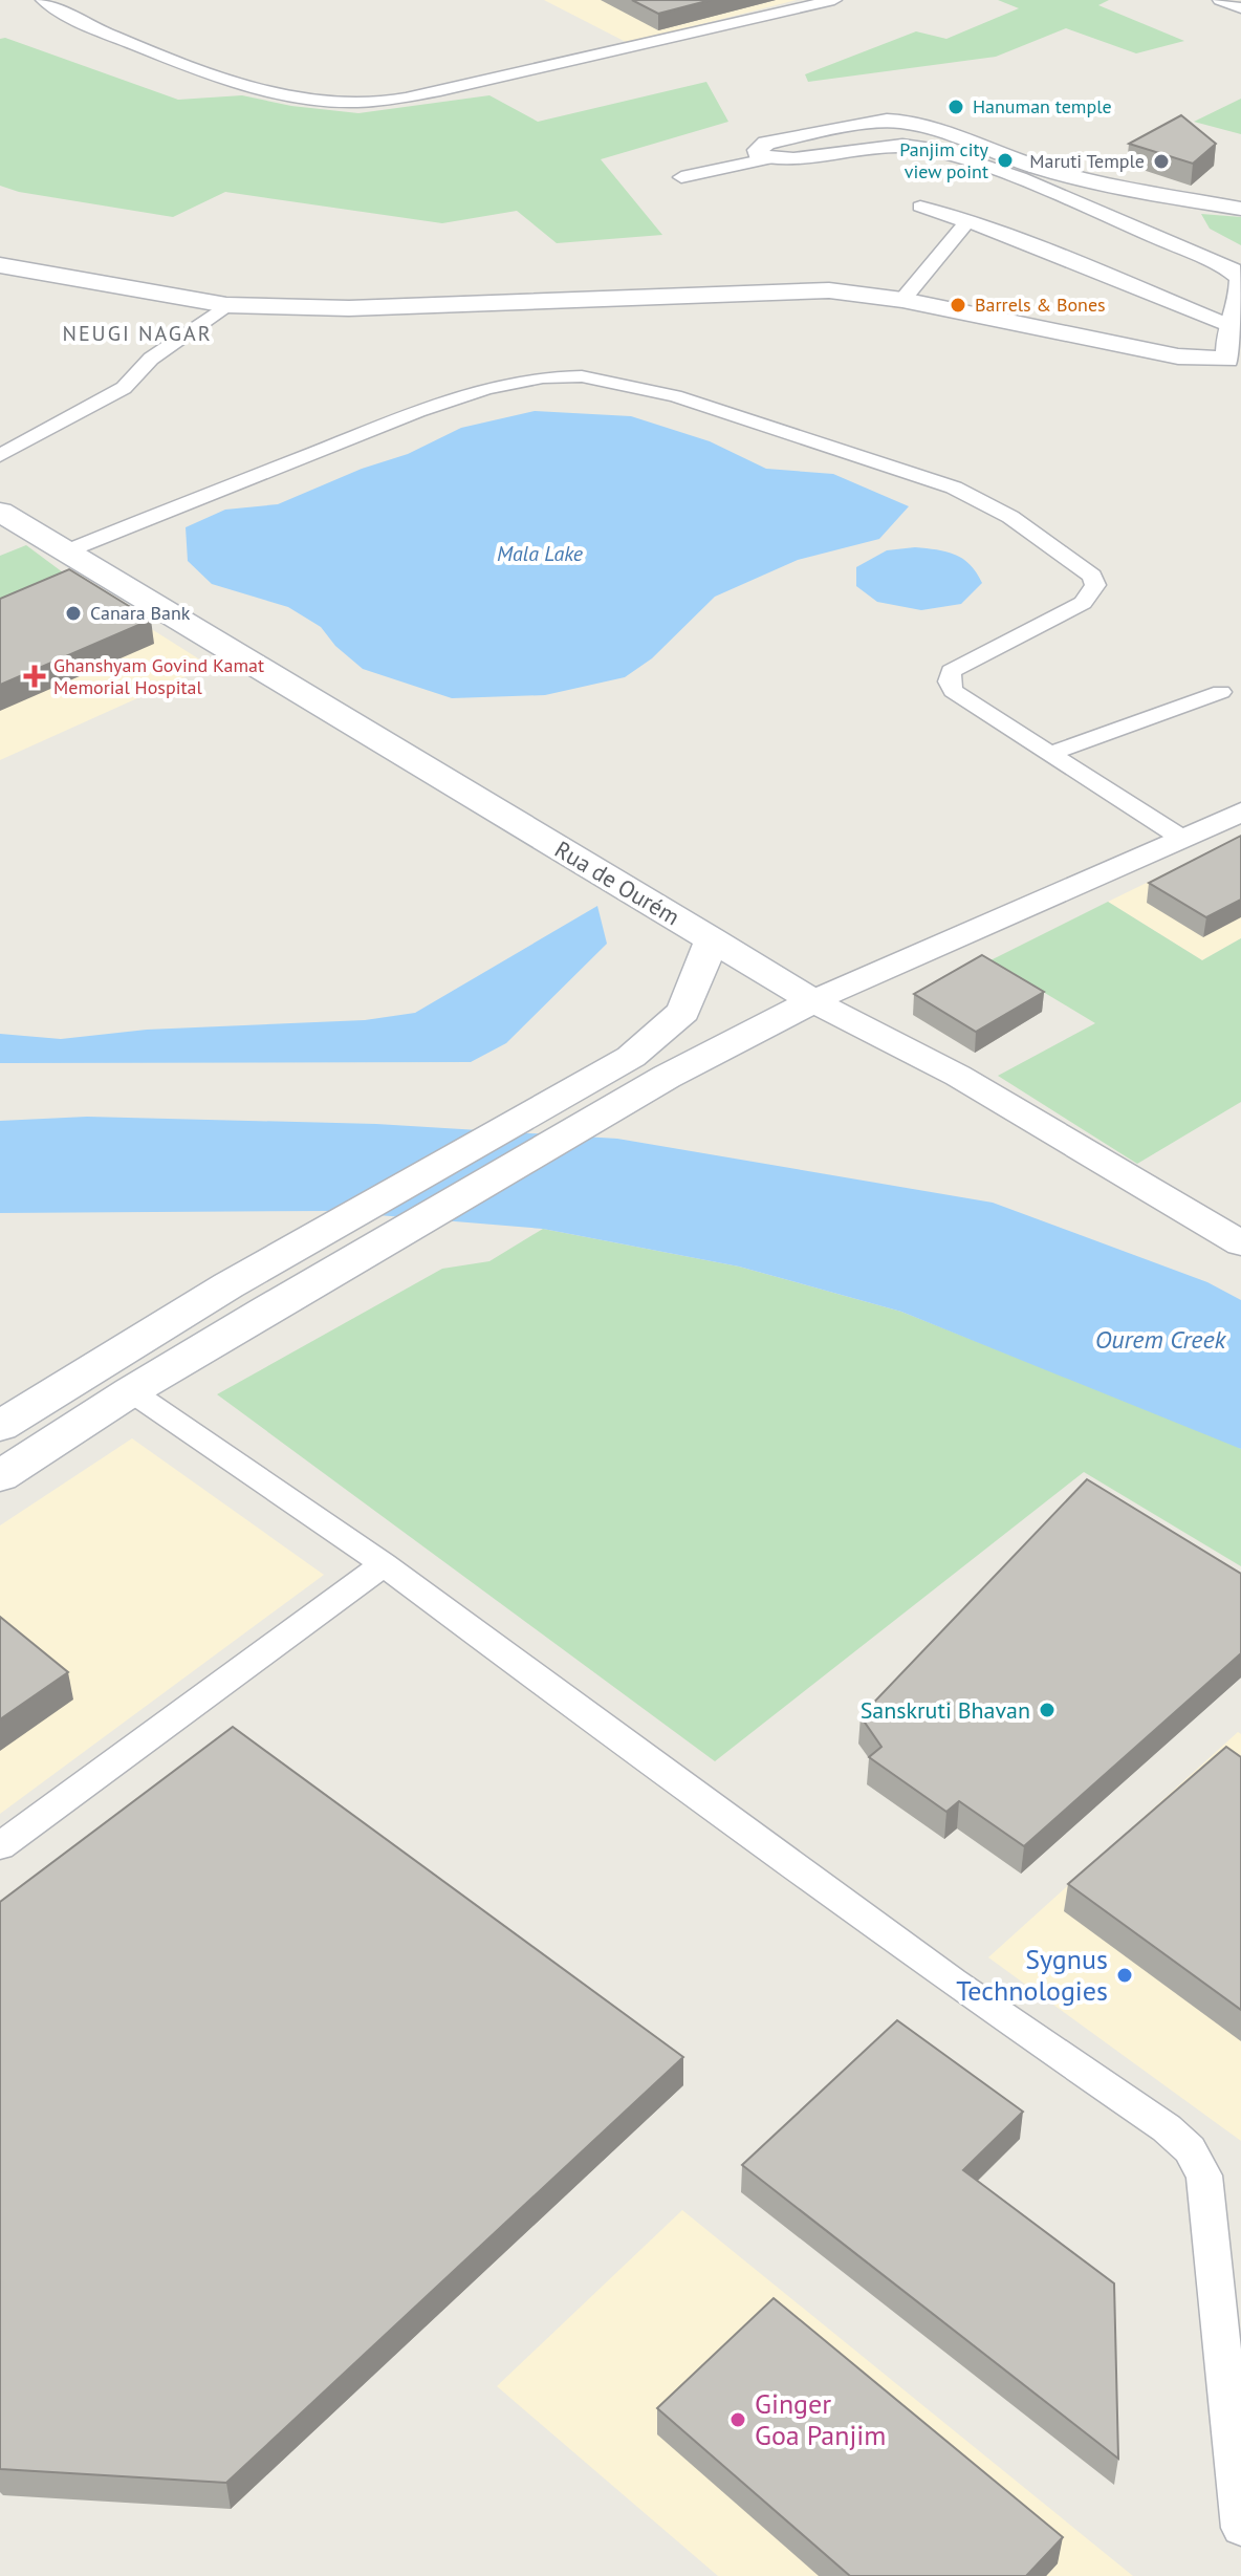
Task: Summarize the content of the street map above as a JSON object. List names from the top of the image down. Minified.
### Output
{"streets":{"main road":["Rua de Ourém"]},"districts":["NEUGI NAGAR"],"water":["Mala Lake","Ourem Creek"],"places":{"other":["Hanuman temple","Panjim city view point","Maruti Temple","Barrels & Bones","Canara Bank","Sanskruti Bhavan","Sygnus Technologies","Ginger Goa Panjim"],"health":["Ghanshyam Govind Kamat Memorial Hospital"]}}
